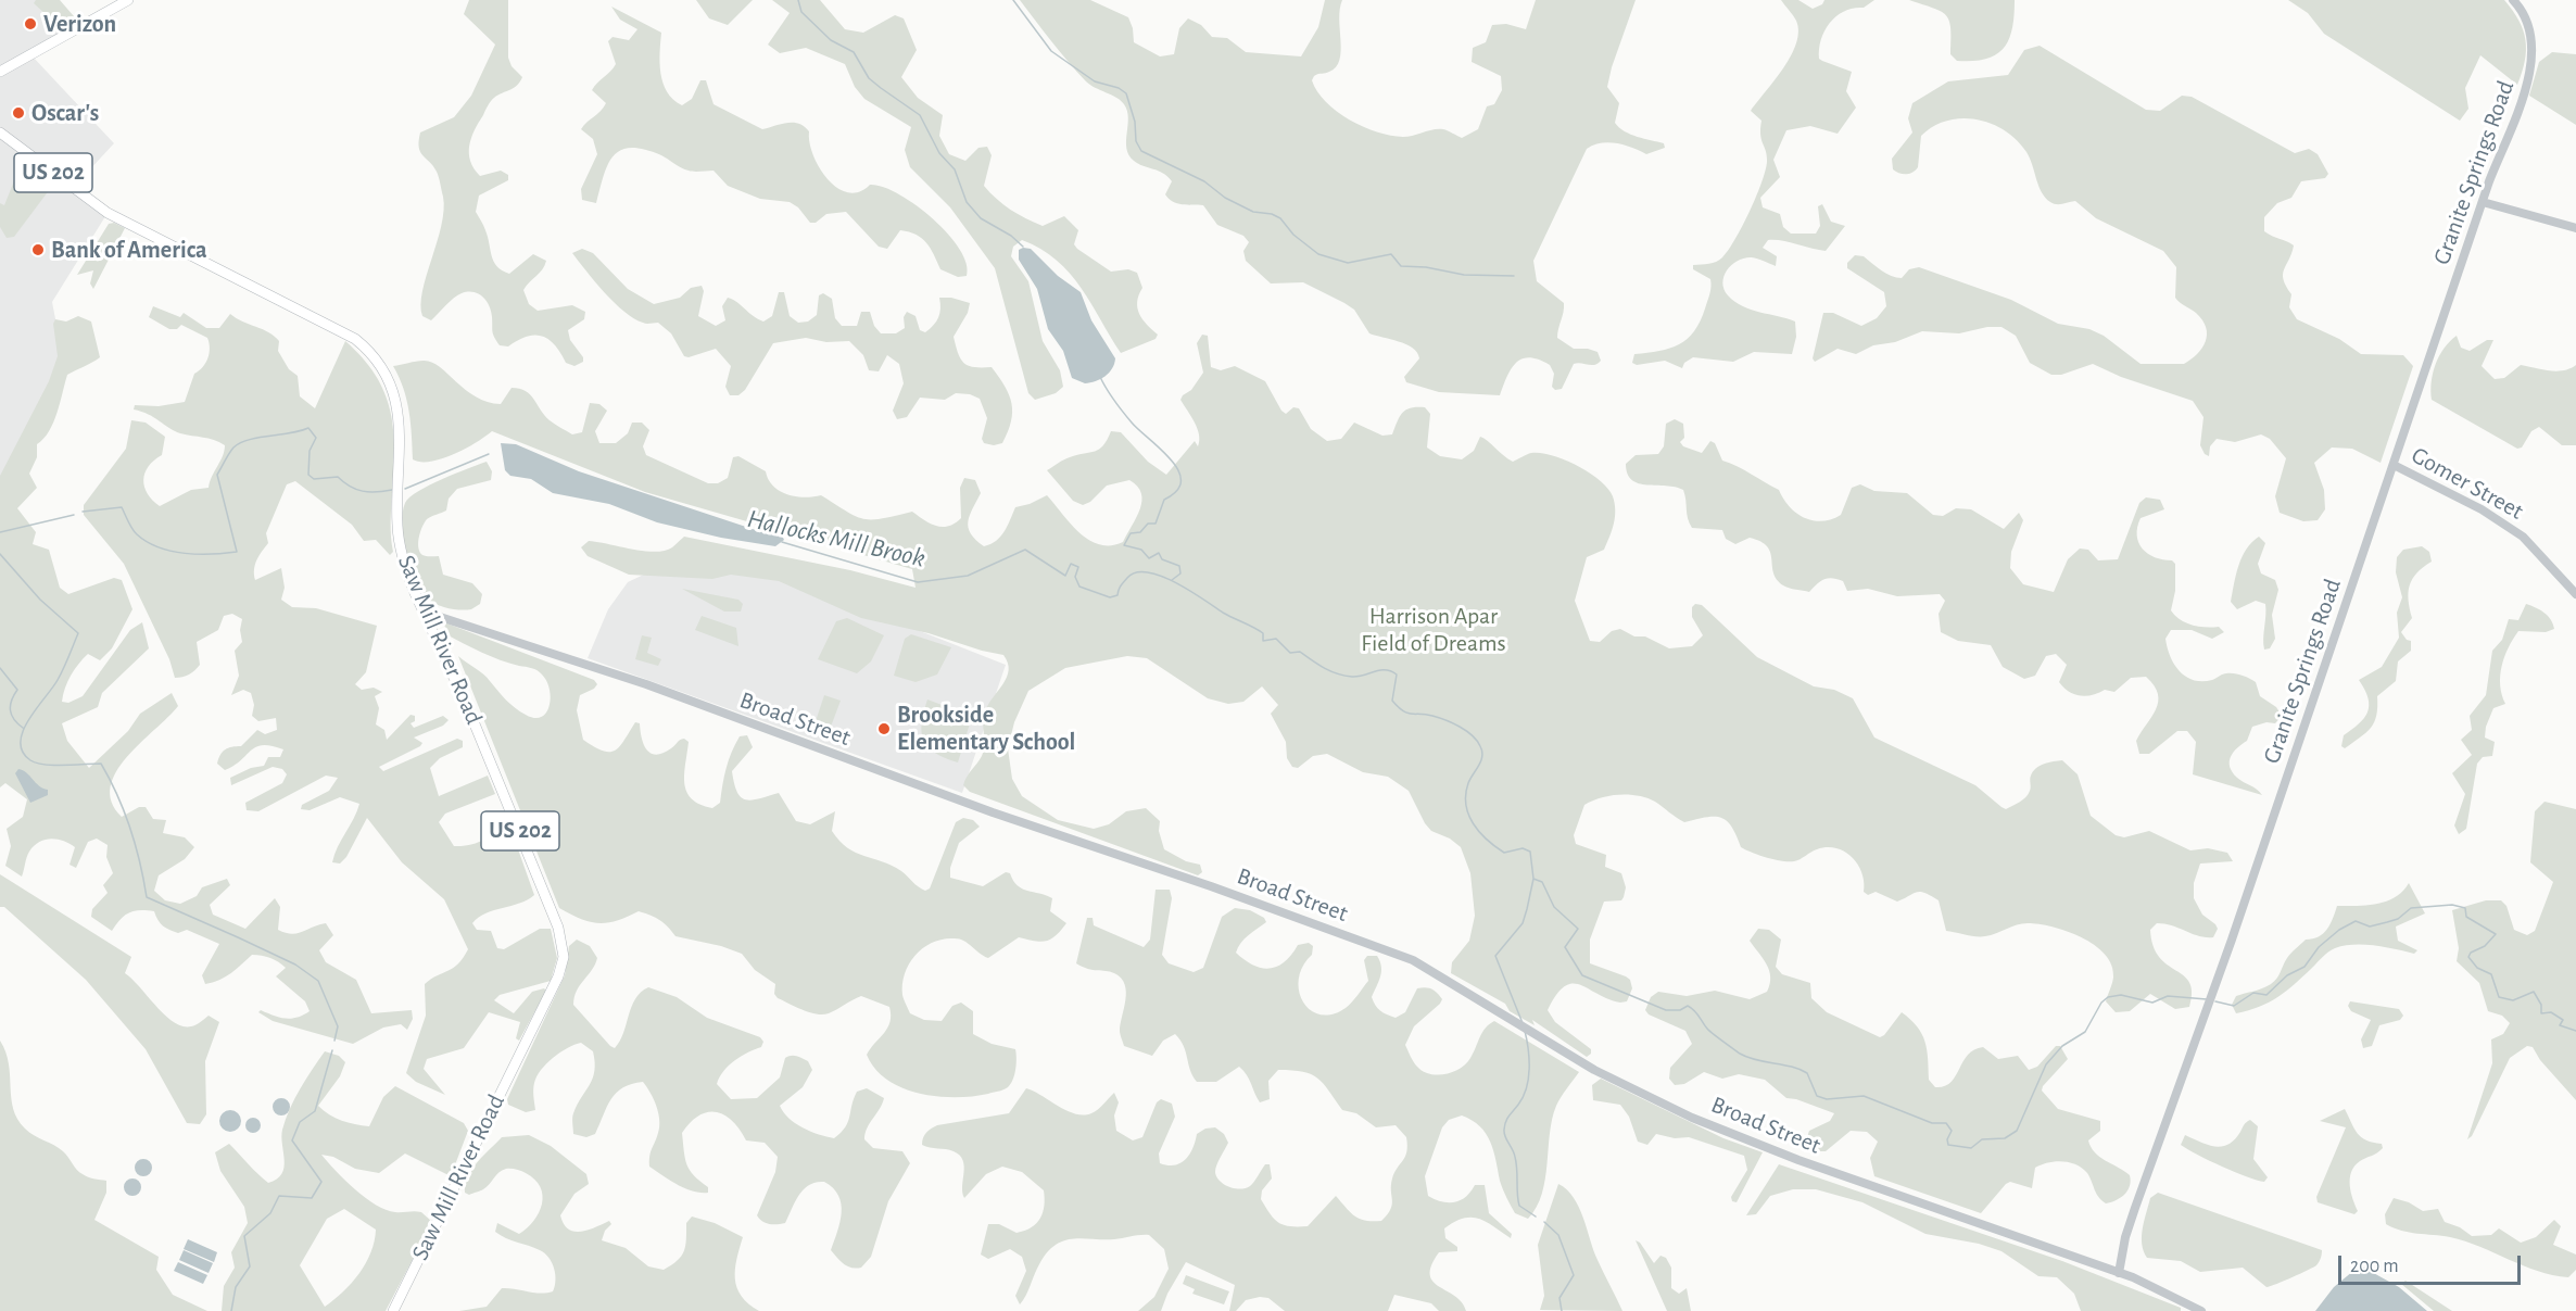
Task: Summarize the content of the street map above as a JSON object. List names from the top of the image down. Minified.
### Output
{"streets":{"highway":["US 202","Saw Mill River Road"],"street":["Granite Springs Road","Gomer Street","Broad Street"]},"crossings":[["Granite Springs Road","Gomer Street"],["Granite Springs Road","Broad Street"],["Saw Mill River Road","Broad Street"]],"water":["Hallocks Mill Brook"],"parks":["Harrison Apar Field of Dreams"],"places":["Verizon","Oscar's","Bank of America","Brookside Elementary School"],"scale_bar":"200 m"}
